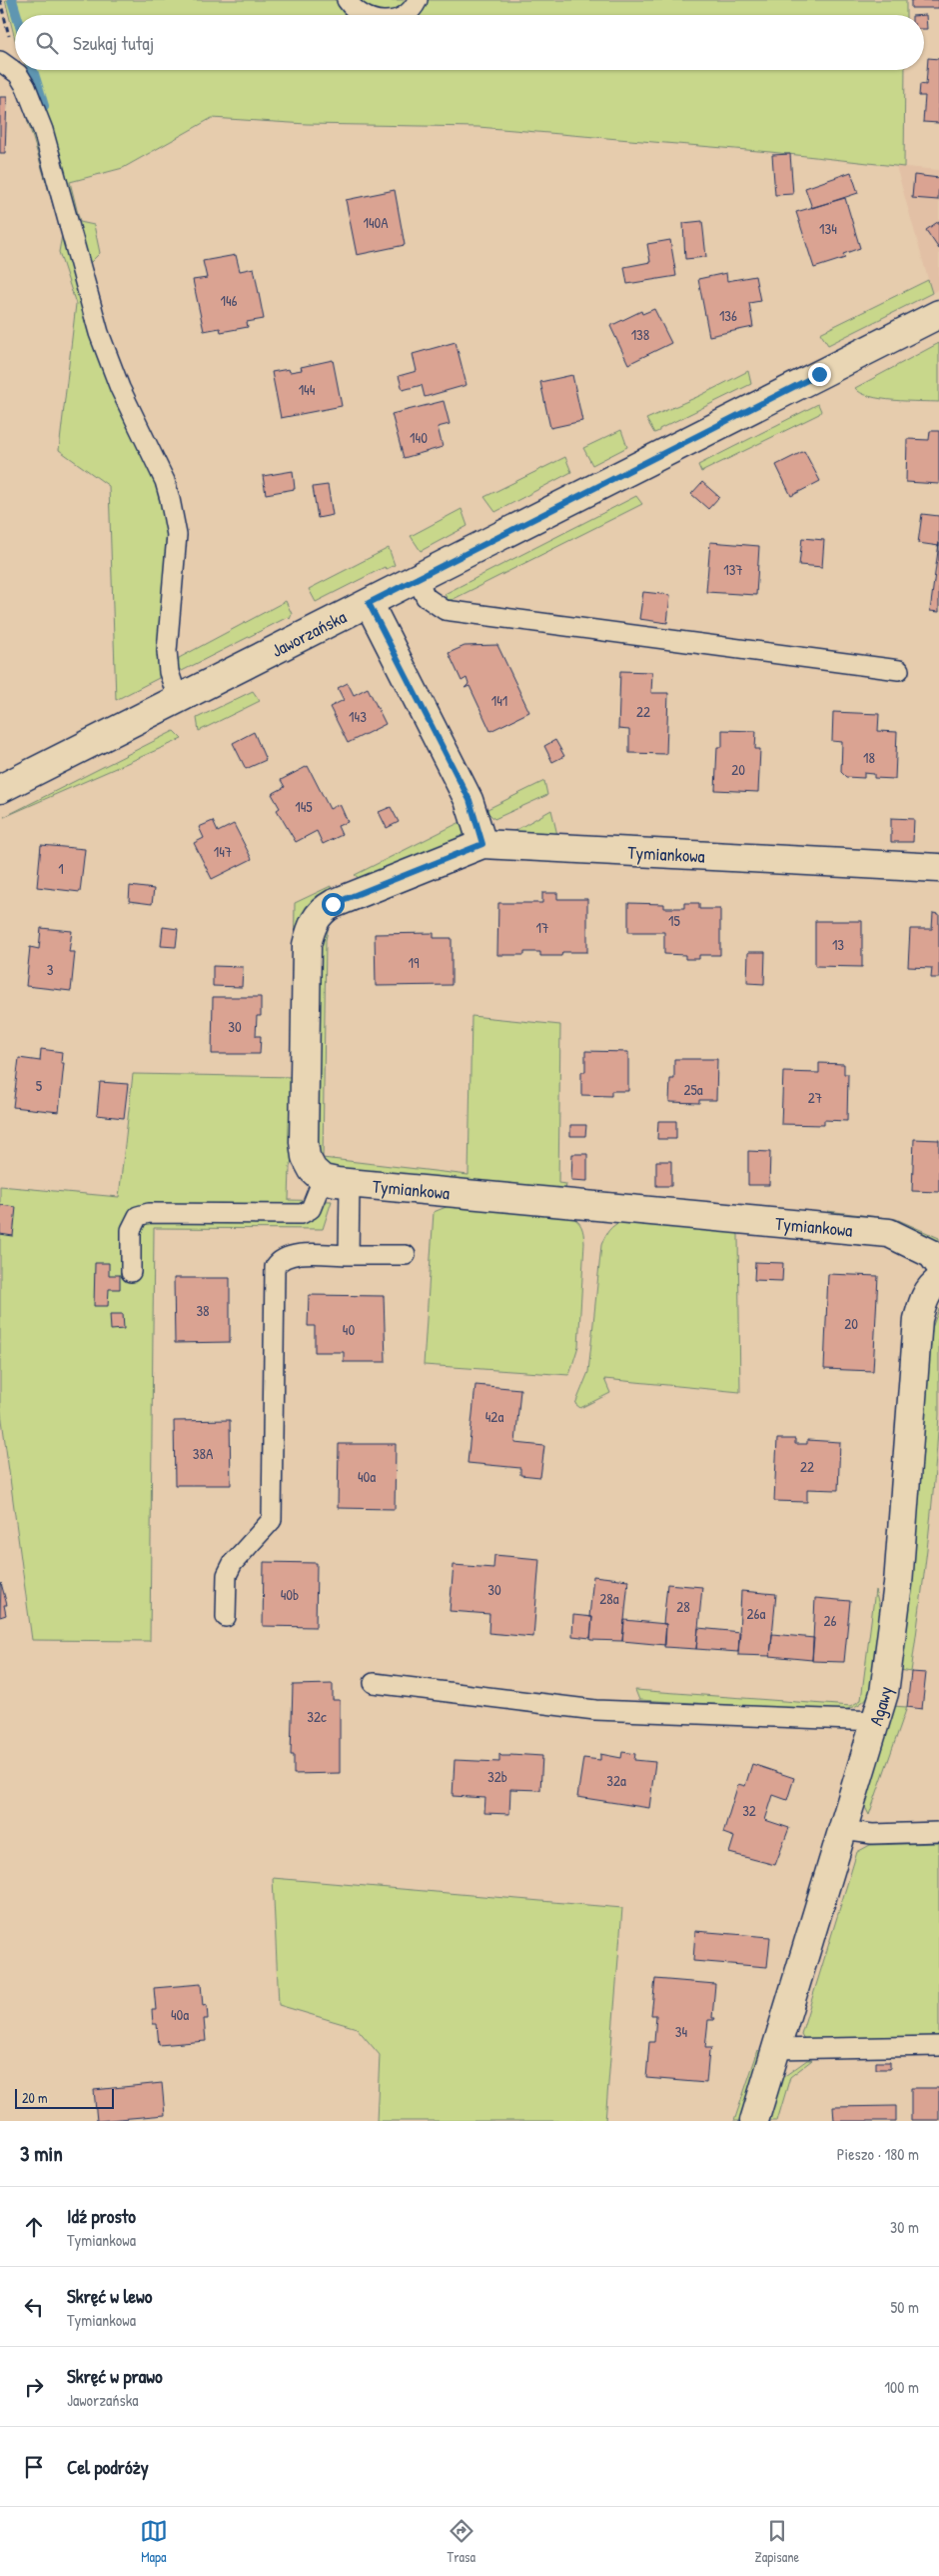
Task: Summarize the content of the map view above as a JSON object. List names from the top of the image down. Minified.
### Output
{"streets":{"street":["Jaworzańska","Tymiankowa","Agawy"]},"house_numbers":["140A","134","146","136","138","144","140","137","141","22","143","18","20","145","147","1","15","17","13","19","3","30","5","25a","27","38","20","40","42a","38A","22","40a","30","40b","28a","28","26a","26","32c","32b","32a","32","40a","34"],"scale_bar":"20 m","page":{"search":"Szukaj tutaj","scale":"20 m","heading":["3 min","Pieszo · 180 m"],"list":[["Idź prosto","Tymiankowa","30 m"],["Skręć w lewo","Tymiankowa","50 m"],["Skręć w prawo","Jaworzańska","100 m"],"Cel podróży"],"nav":["Mapa","Trasa","Zapisane"]}}
